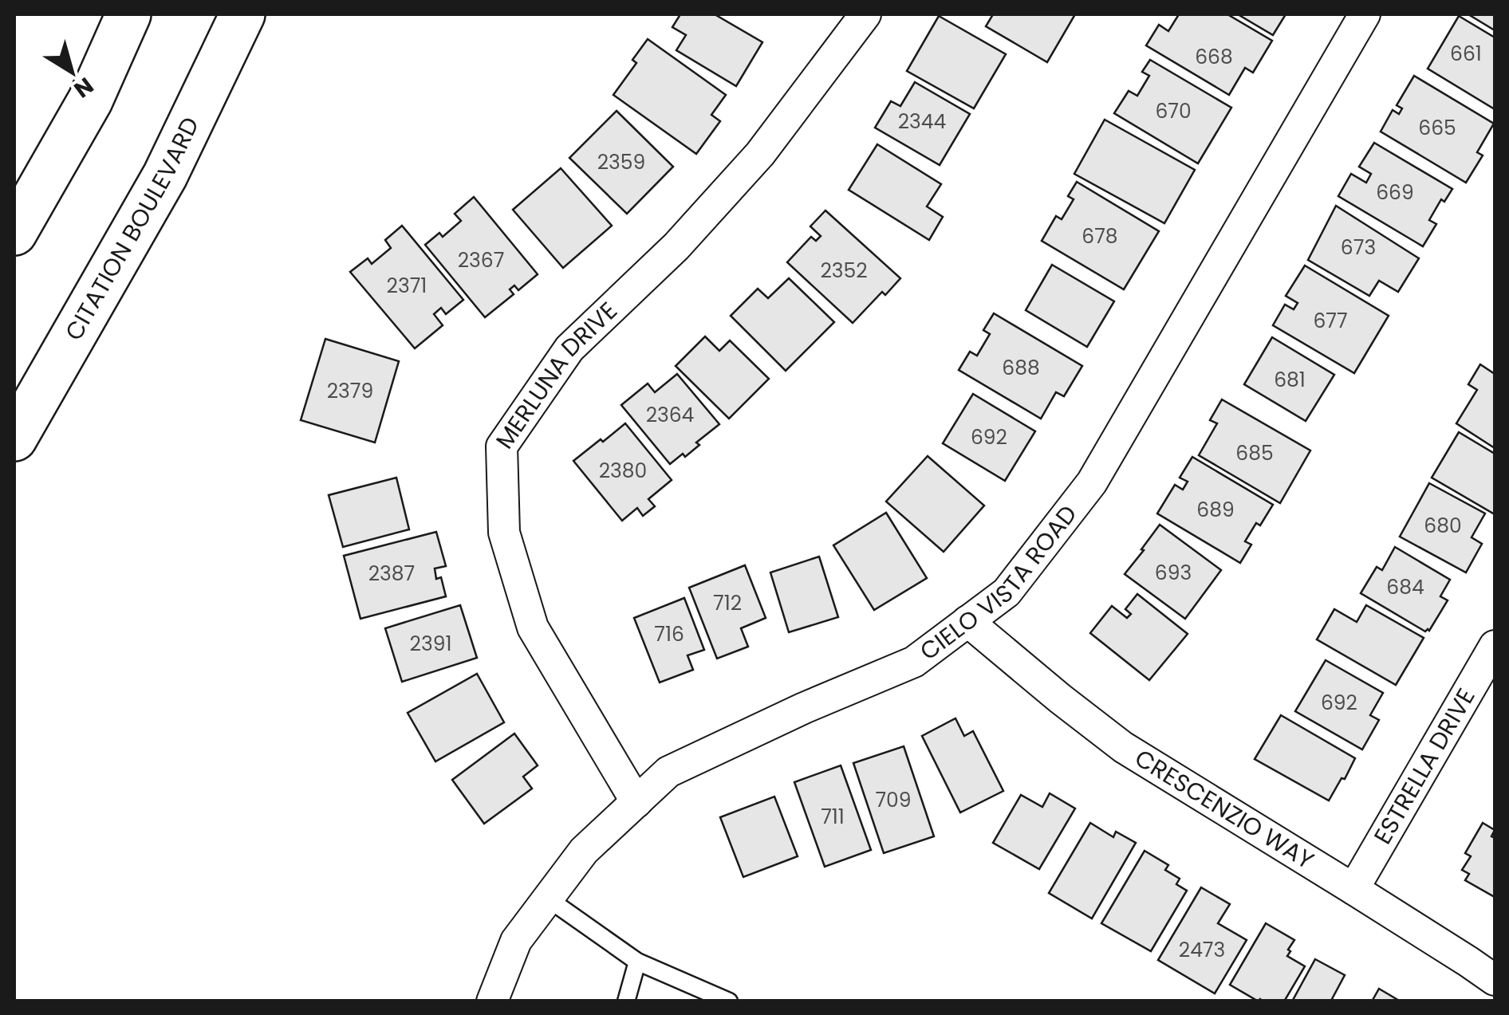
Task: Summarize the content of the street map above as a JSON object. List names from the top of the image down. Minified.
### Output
{"streets":{"main road":["CITATION BOULEVARD"],"street":["MERLUNA DRIVE","CIELO VISTA ROAD","ESTRELLA DRIVE","CRESCENZIO WAY"]},"crossings":[["MERLUNA DRIVE","CIELO VISTA ROAD"],["CIELO VISTA ROAD","CRESCENZIO WAY"],["ESTRELLA DRIVE","CRESCENZIO WAY"]],"house_numbers":["661","668","670","2344","665","2359","669","678","673","2367","2352","2371","677","688","681","2379","2364","692","685","2380","689","680","693","2387","684","712","716","2391","692","709","711","2473"],"north":"bottom right"}
